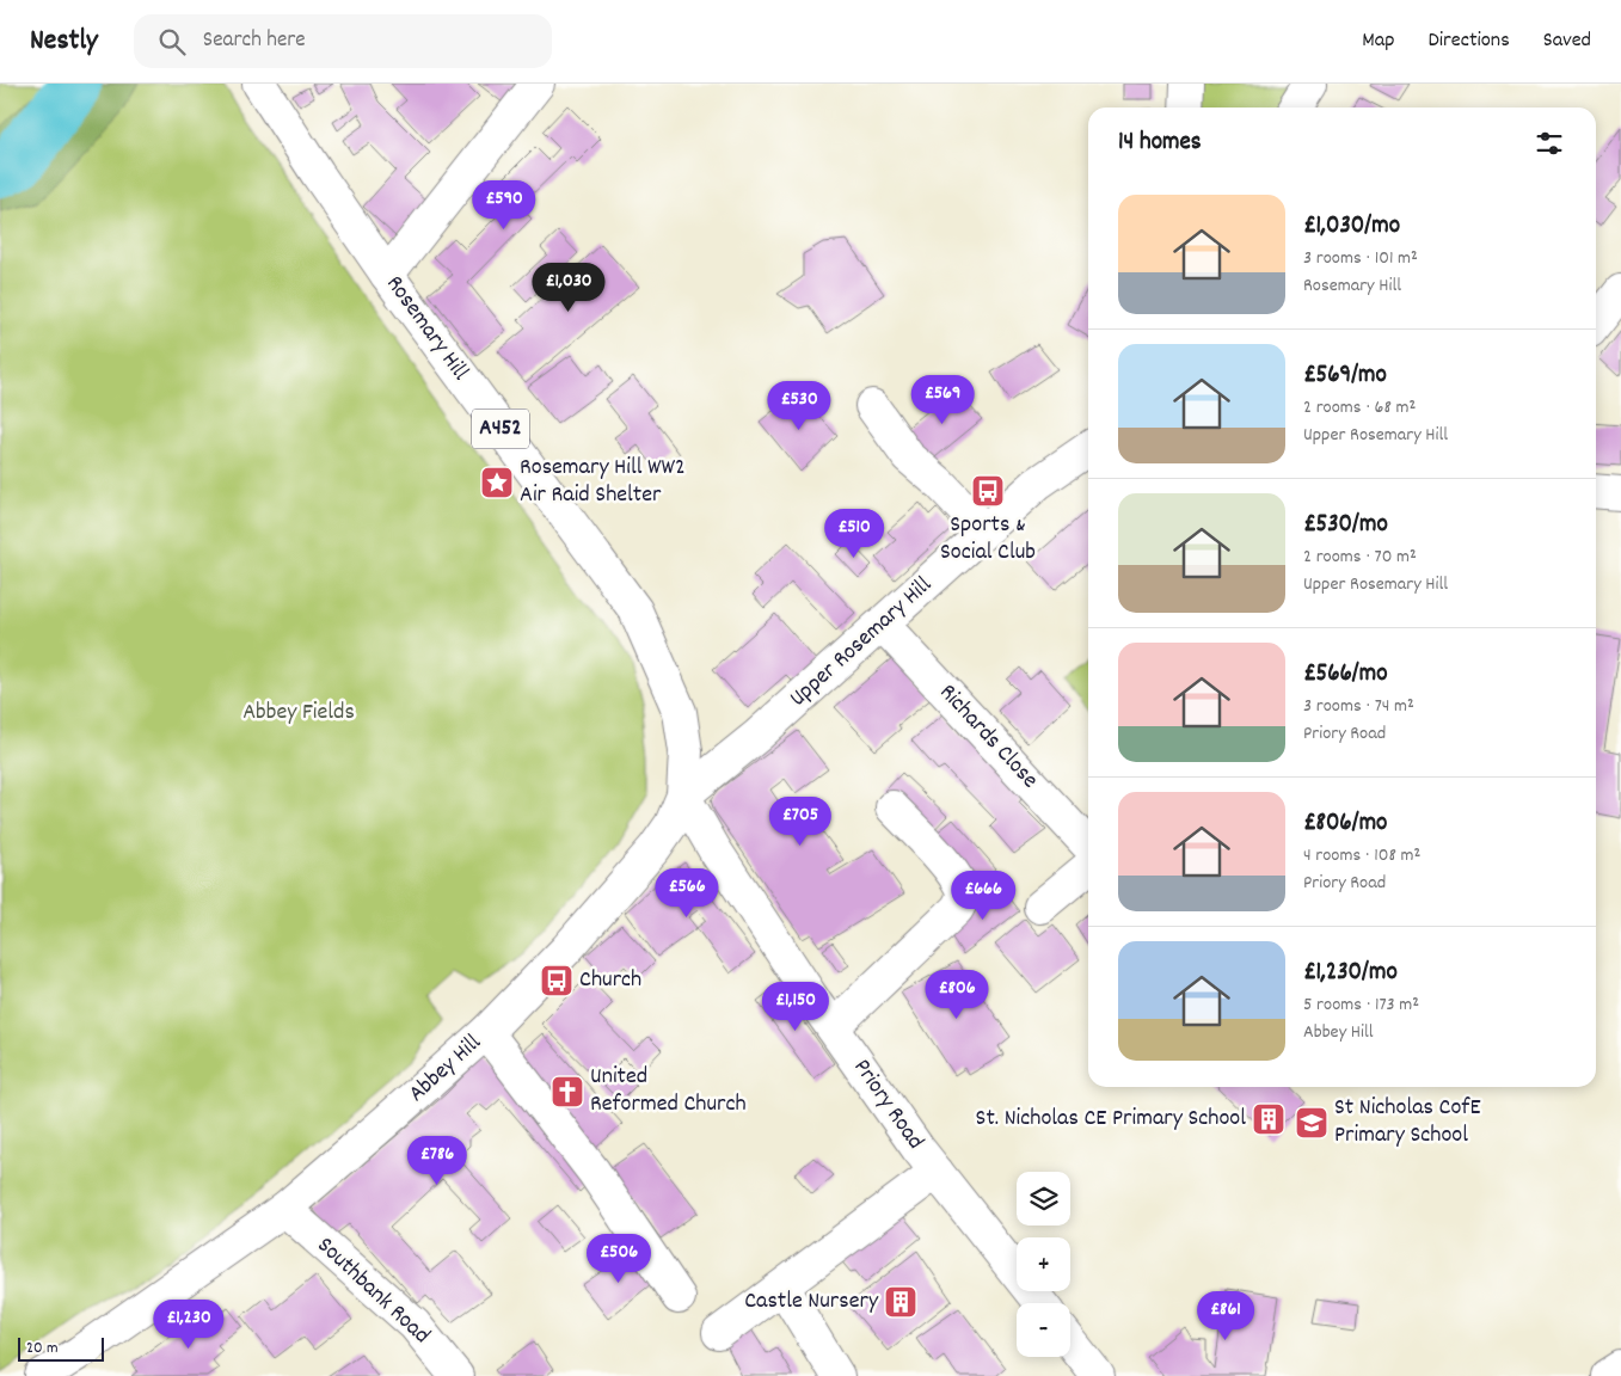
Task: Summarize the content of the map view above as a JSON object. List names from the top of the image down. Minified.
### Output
{"streets":{"main road":["Rosemary Hill","A452","Upper Rosemary Hill","Richards Close","Abbey Hill","Priory Road","Southbank Road"]},"crossings":[["Rosemary Hill","Upper Rosemary Hill"],["Rosemary Hill","Abbey Hill"],["Rosemary Hill","Priory Road"],["Upper Rosemary Hill","Richards Close"],["Upper Rosemary Hill","Abbey Hill"],["Upper Rosemary Hill","Priory Road"],["Abbey Hill","Priory Road"],["Abbey Hill","Southbank Road"]],"parks":["Abbey Fields"],"places":{"place":["Rosemary Hill WW2 Air Raid Shelter"],"bus stop":["Sports & Social Club","Church"],"church":["United Reformed Church"],"building":["St. Nicholas CE Primary School","Castle Nursery"],"school or university":["St Nicholas CofE Primary School"]},"scale_bar":"20 m","page":{"header":"Nestly","search":"Search here","nav":["Map","Directions","Saved"],"heading":"14 homes","list":[{"name":"£1,030/mo","note":"3 rooms · 101 m² · Rosemary Hill"},{"name":"£569/mo","note":"2 rooms · 68 m² · Upper Rosemary Hill"},{"name":"£530/mo","note":"2 rooms · 70 m² · Upper Rosemary Hill"},{"name":"£566/mo","note":"3 rooms · 74 m² · Priory Road"},{"name":"£806/mo","note":"4 rooms · 108 m² · Priory Road"},{"name":"£1,230/mo","note":"5 rooms · 173 m² · Abbey Hill"}],"price":["£590","£1,030","£569","£530","£510","£705","£566","£666","£806","£1,150","£786","£506","£861","£1,230"],"map_buttons":["+","−"],"scale":"20 m"}}
